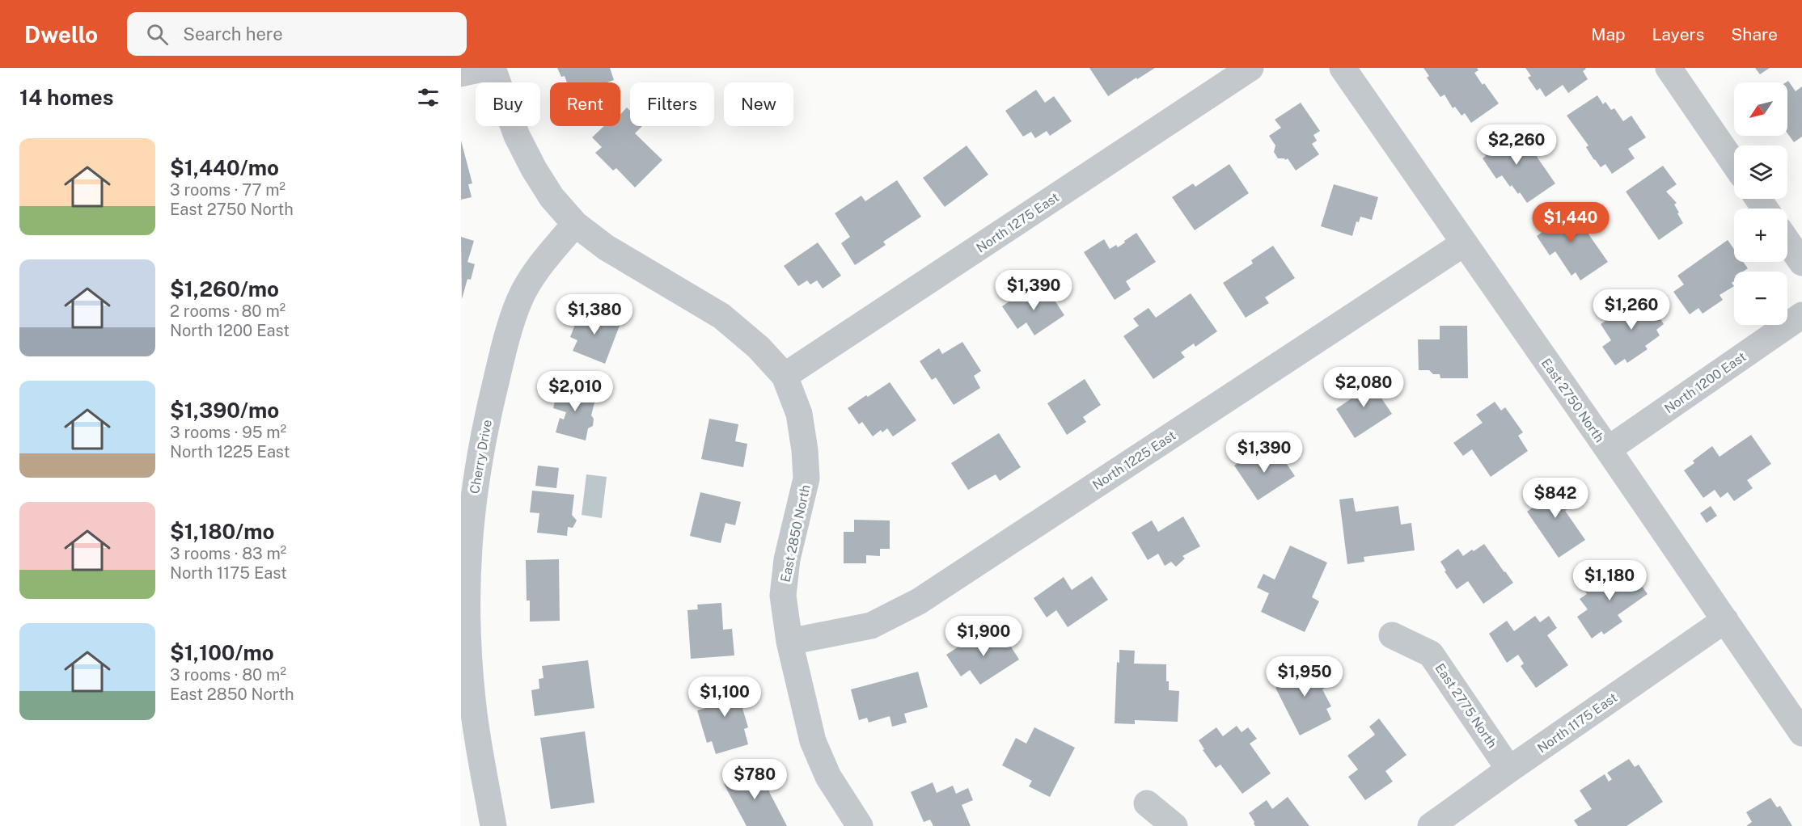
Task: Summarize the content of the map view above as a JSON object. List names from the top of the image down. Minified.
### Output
{"streets":{"street":["North 1275 East","North 1200 East","East 2750 North","Cherry Drive","North 1225 East","East 2850 North","East 2775 North","North 1175 East"]},"crossings":[["North 1275 East","East 2850 North"],["North 1200 East","East 2750 North"],["East 2750 North","North 1225 East"],["East 2750 North","North 1175 East"],["Cherry Drive","East 2850 North"],["North 1225 East","East 2850 North"],["East 2775 North","North 1175 East"]],"north":"bottom left","page":{"header":"Dwello","search":"Search here","nav":["Map","Layers","Share"],"heading":"14 homes","map_buttons":["+","−"],"chip":["Buy","Rent","Filters","New"],"price":["$2,260","$1,440","$1,390","$1,260","$1,380","$2,080","$2,010","$1,390","$842","$1,180","$1,900","$1,950","$1,100","$780"],"list":[{"name":"$1,440/mo","note":"3 rooms · 77 m² · East 2750 North"},{"name":"$1,260/mo","note":"2 rooms · 80 m² · North 1200 East"},{"name":"$1,390/mo","note":"3 rooms · 95 m² · North 1225 East"},{"name":"$1,180/mo","note":"3 rooms · 83 m² · North 1175 East"},{"name":"$1,100/mo","note":"3 rooms · 80 m² · East 2850 North"}]}}
